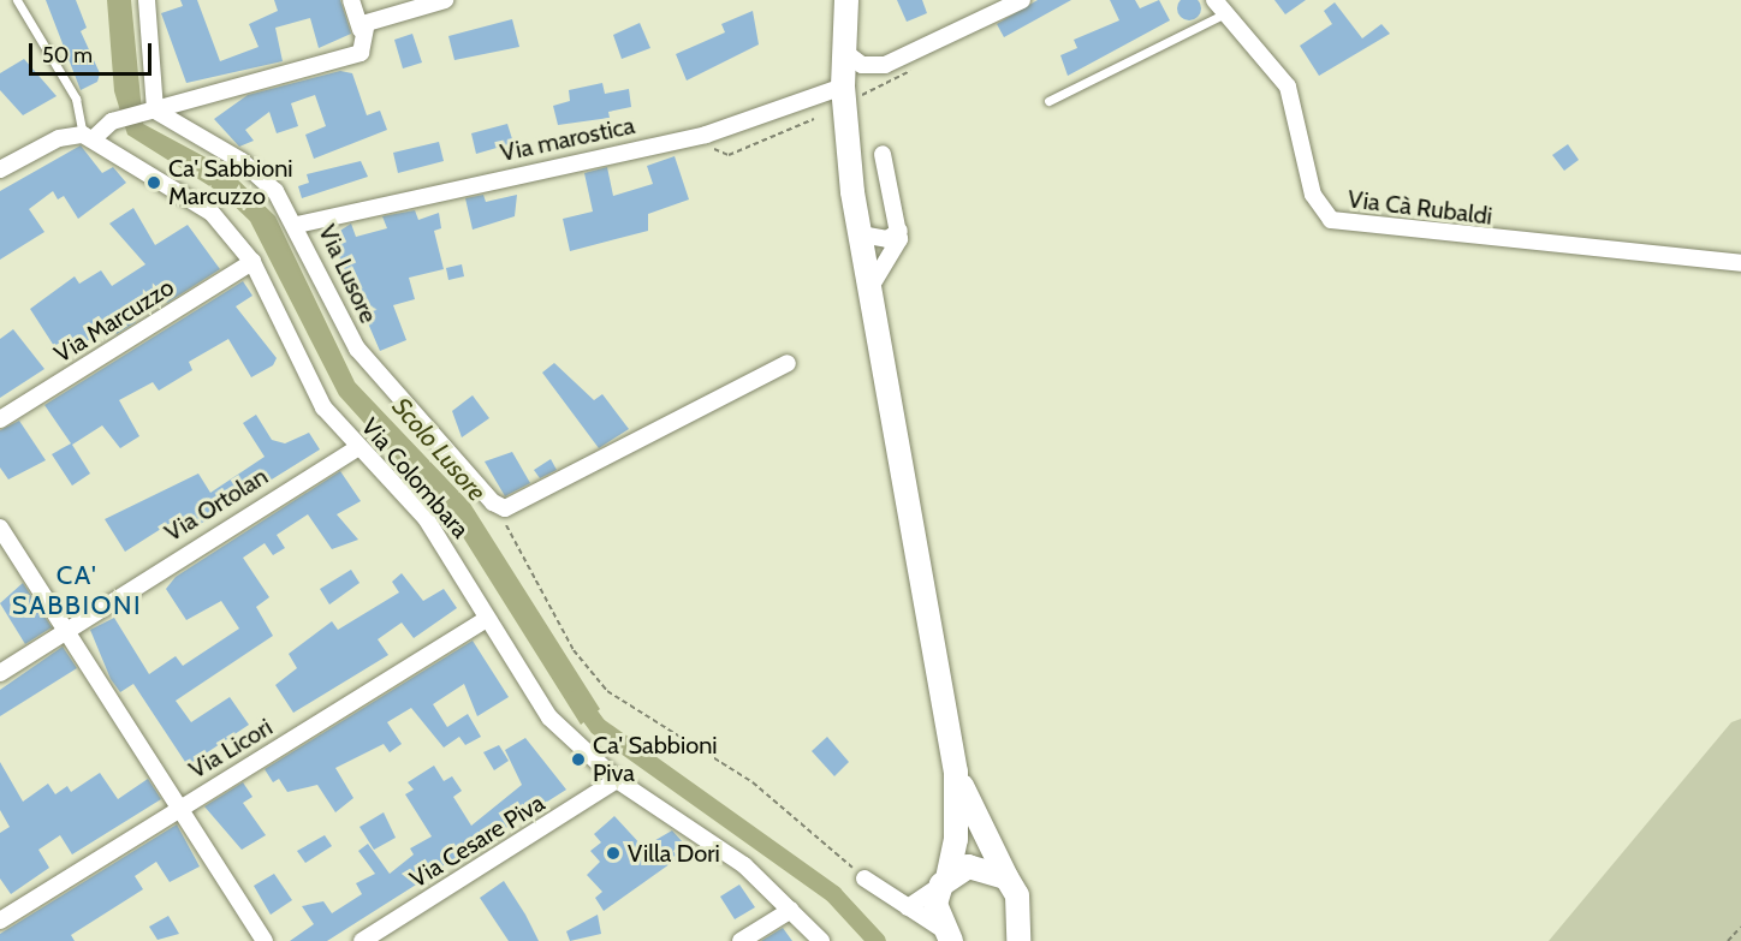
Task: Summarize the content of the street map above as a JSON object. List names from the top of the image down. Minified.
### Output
{"streets":{"street":["Via marostica","Via Cà Rubaldi","Via Lusore","Via Marcuzzo","Via Colombara","Via Ortolan","Via Licori","Via Cesare Piva"]},"crossings":[["Via marostica","Via Lusore"],["Via Marcuzzo","Via Colombara"],["Via Colombara","Via Ortolan"],["Via Colombara","Via Licori"],["Via Colombara","Via Cesare Piva"]],"districts":["CA' SABBIONI"],"water":["Scolo Lusore"],"places":["Ca' Sabbioni Marcuzzo","Ca' Sabbioni Piva","Villa Dori"],"scale_bar":"50 m"}
